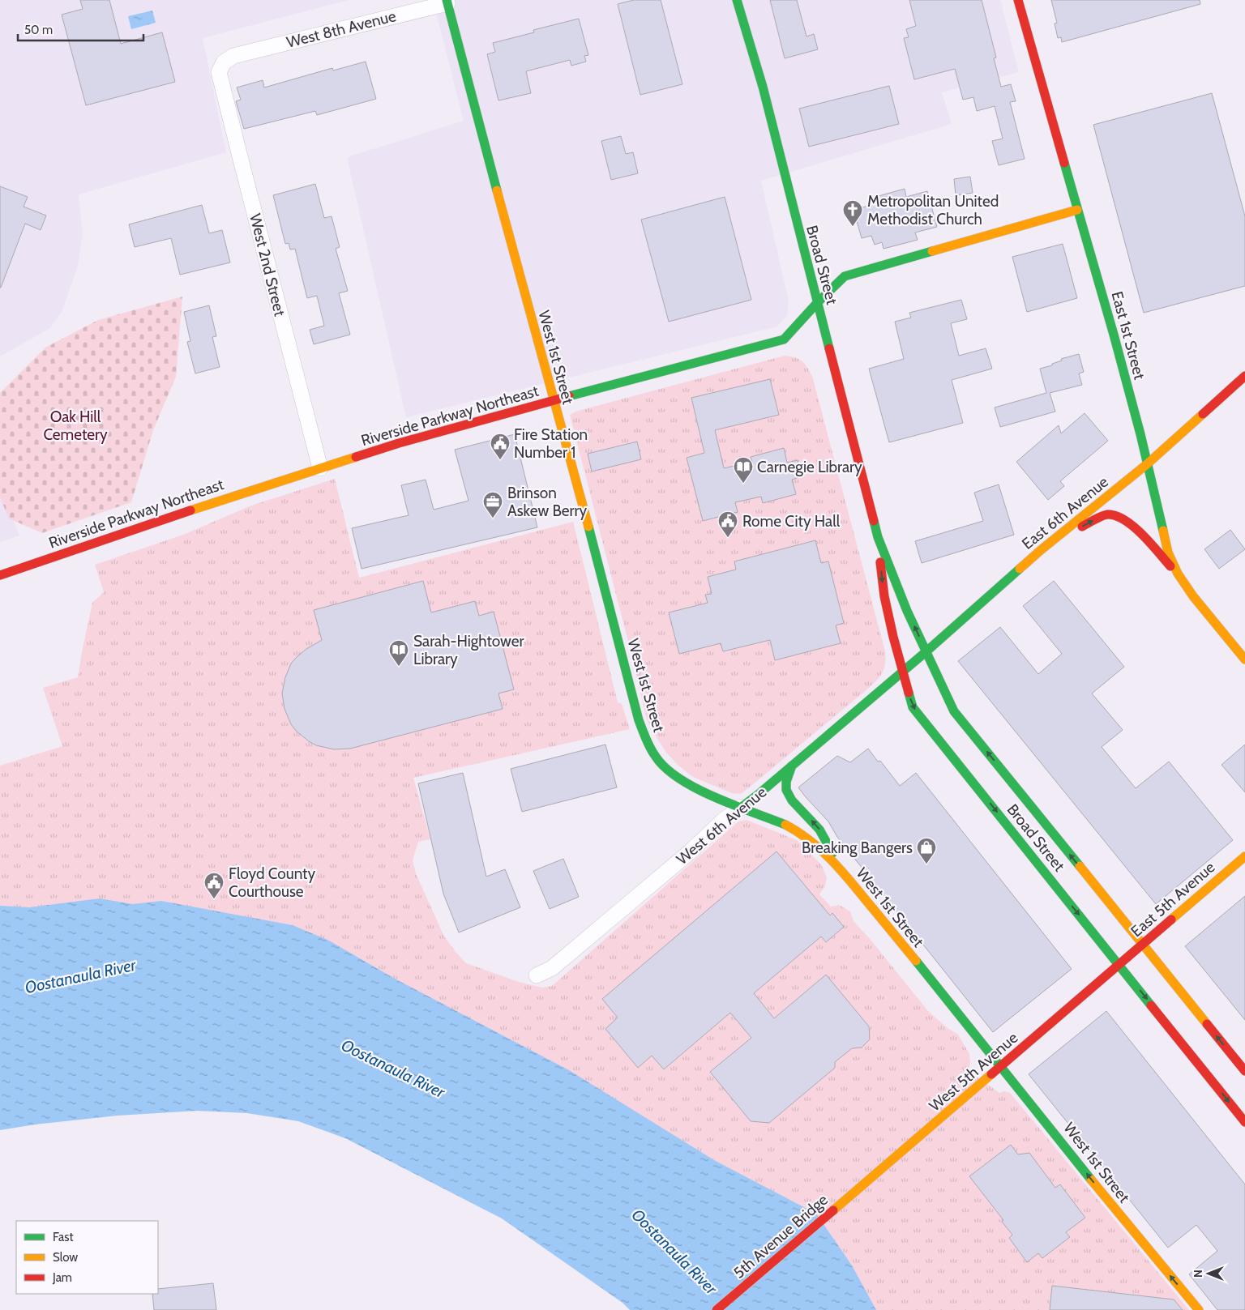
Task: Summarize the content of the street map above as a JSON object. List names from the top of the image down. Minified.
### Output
{"streets":{"street":["West 8th Avenue","West 2nd Street","Broad Street","East 1st Street","West 1st Street","Riverside Parkway Northeast","East 6th Avenue","West 6th Avenue","East 5th Avenue","West 5th Avenue","5th Avenue Bridge"]},"crossings":[["West 8th Avenue","West 2nd Street"],["West 8th Avenue","West 1st Street"],["West 2nd Street","Riverside Parkway Northeast"],["Broad Street","Riverside Parkway Northeast"],["Broad Street","East 6th Avenue"],["Broad Street","West 6th Avenue"],["Broad Street","East 5th Avenue"],["Broad Street","West 5th Avenue"],["East 1st Street","Riverside Parkway Northeast"],["East 1st Street","East 6th Avenue"],["West 1st Street","Riverside Parkway Northeast"],["West 1st Street","West 6th Avenue"],["West 1st Street","West 5th Avenue"],["East 6th Avenue","West 6th Avenue"],["East 5th Avenue","West 5th Avenue"],["West 5th Avenue","5th Avenue Bridge"]],"water":["Oostanaula River"],"parks":["Oak Hill Cemetery"],"places":{"church":["Metropolitan United Methodist Church"],"public building":["Fire Station Number 1","Rome City Hall","Floyd County Courthouse"],"library":["Carnegie Library","Sarah-Hightower Library"],"office":["Brinson Askew Berry"],"shop":["Breaking Bangers"]},"legend":["Fast","Slow","Jam"],"scale_bar":"50 m","north":"left"}
